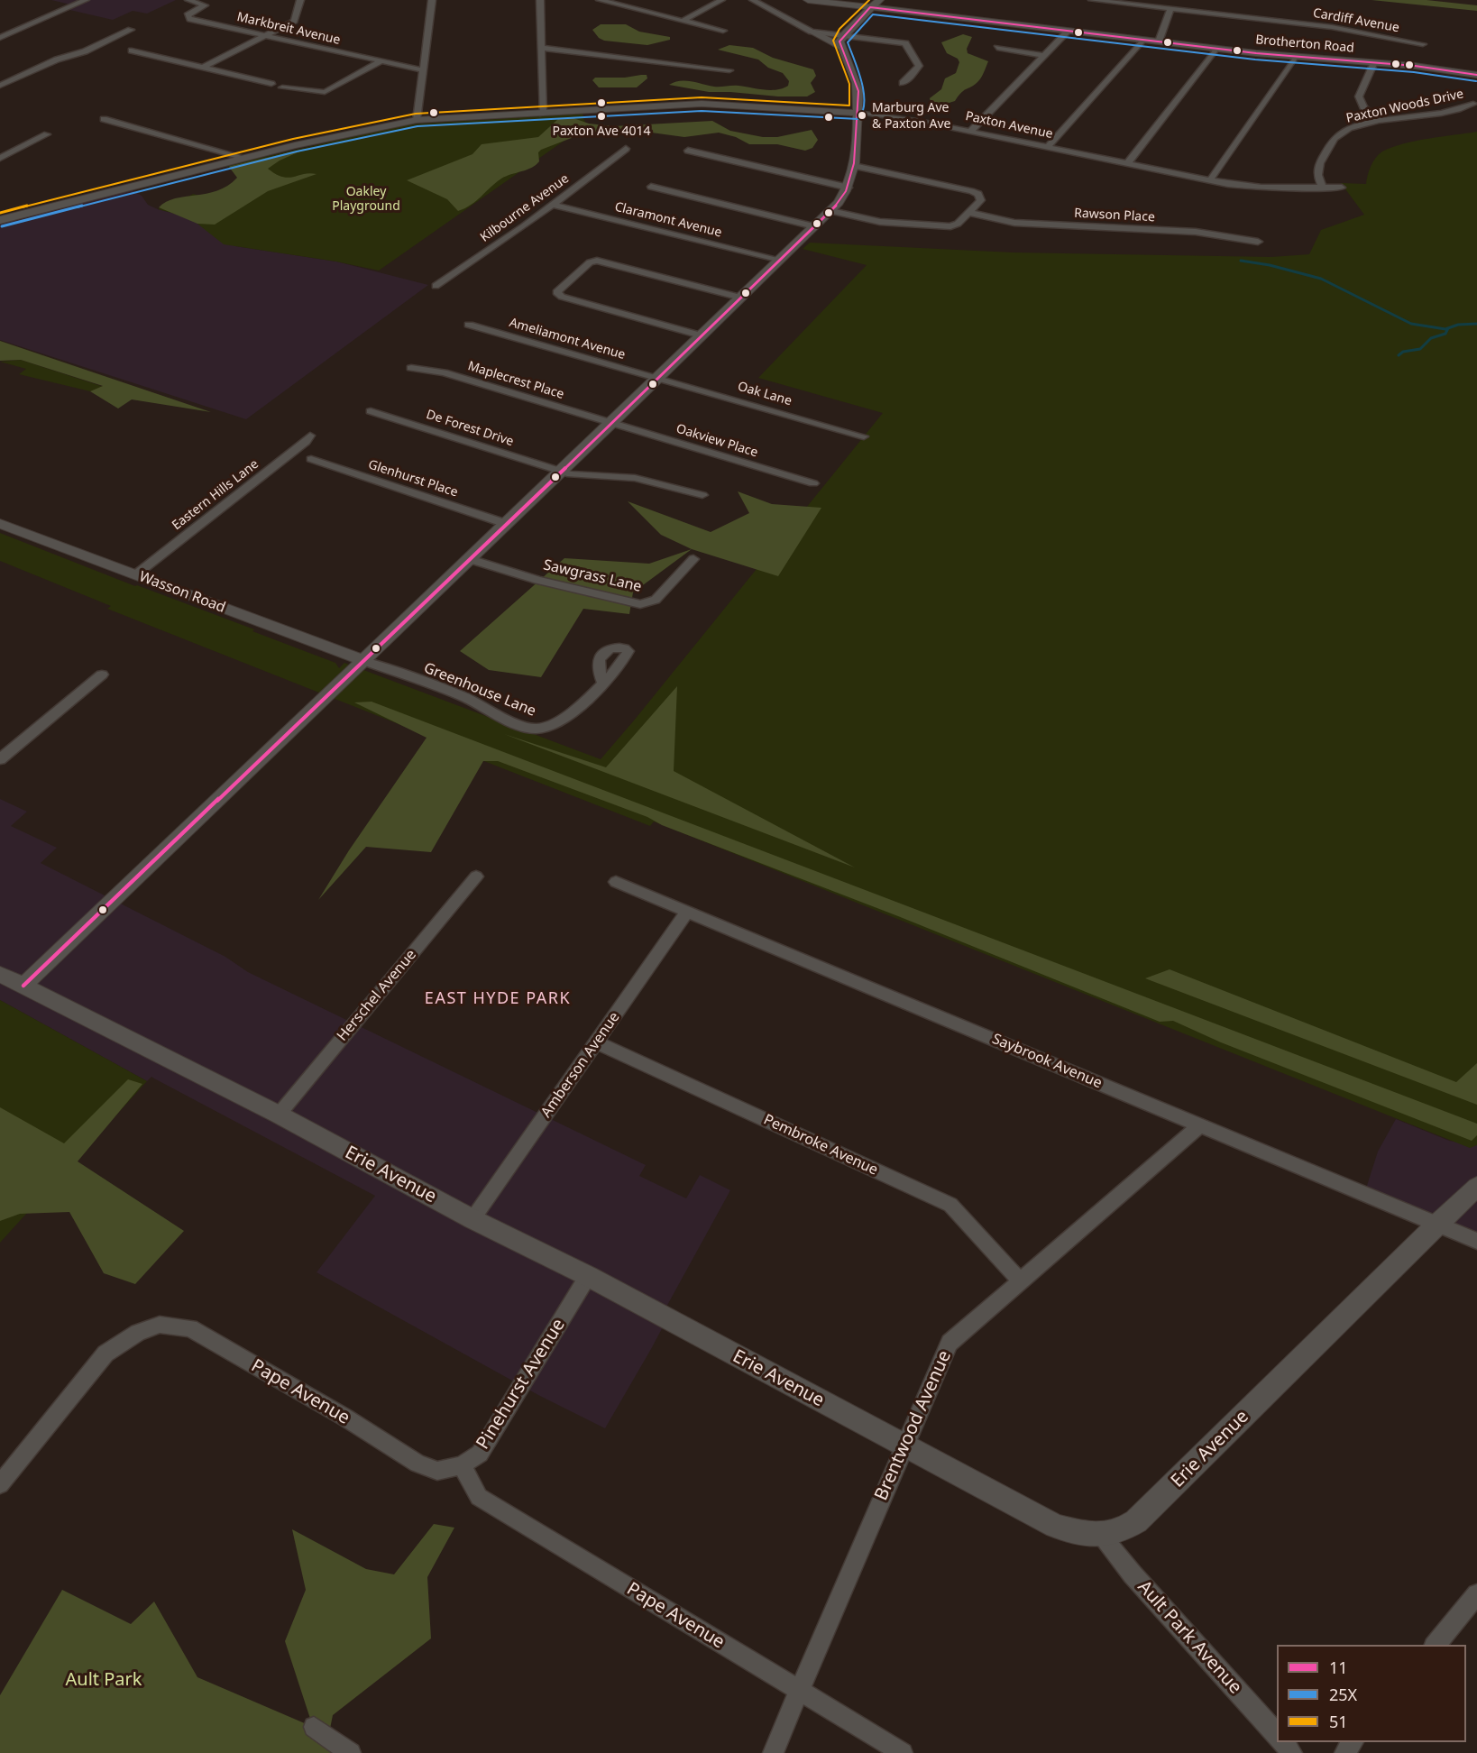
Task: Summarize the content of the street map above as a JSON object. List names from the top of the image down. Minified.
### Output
{"streets":{"street":["Cardiff Avenue","Markbreit Avenue","Brotherton Road","Paxton Woods Drive","Paxton Avenue","Kilbourne Avenue","Rawson Place","Claramont Avenue","Ameliamont Avenue","Maplecrest Place","Oak Lane","De Forest Drive","Oakview Place","Glenhurst Place","Eastern Hills Lane","Sawgrass Lane","Wasson Road","Greenhouse Lane","Herschel Avenue","Saybrook Avenue","Amberson Avenue","Pembroke Avenue","Erie Avenue","Pinehurst Avenue","Pape Avenue","Brentwood Avenue","Ault Park Avenue"]},"crossings":[["Paxton Woods Drive","Paxton Avenue"],["Kilbourne Avenue","Claramont Avenue"],["Ameliamont Avenue","Oak Lane"],["Maplecrest Place","Oakview Place"],["Eastern Hills Lane","Wasson Road"],["Wasson Road","Greenhouse Lane"],["Herschel Avenue","Erie Avenue"],["Saybrook Avenue","Amberson Avenue"],["Saybrook Avenue","Erie Avenue"],["Saybrook Avenue","Brentwood Avenue"],["Amberson Avenue","Pembroke Avenue"],["Amberson Avenue","Erie Avenue"],["Pembroke Avenue","Brentwood Avenue"],["Erie Avenue","Pinehurst Avenue"],["Erie Avenue","Brentwood Avenue"],["Erie Avenue","Ault Park Avenue"],["Pinehurst Avenue","Pape Avenue"],["Pape Avenue","Brentwood Avenue"]],"districts":["EAST HYDE PARK"],"parks":["Oakley Playground","Ault Park"],"places":["Marburg Ave & Paxton Ave","Paxton Ave 4014"],"lines":["transit line 51","transit line 11","transit line 25X"],"legend":["11","25X","51"]}
